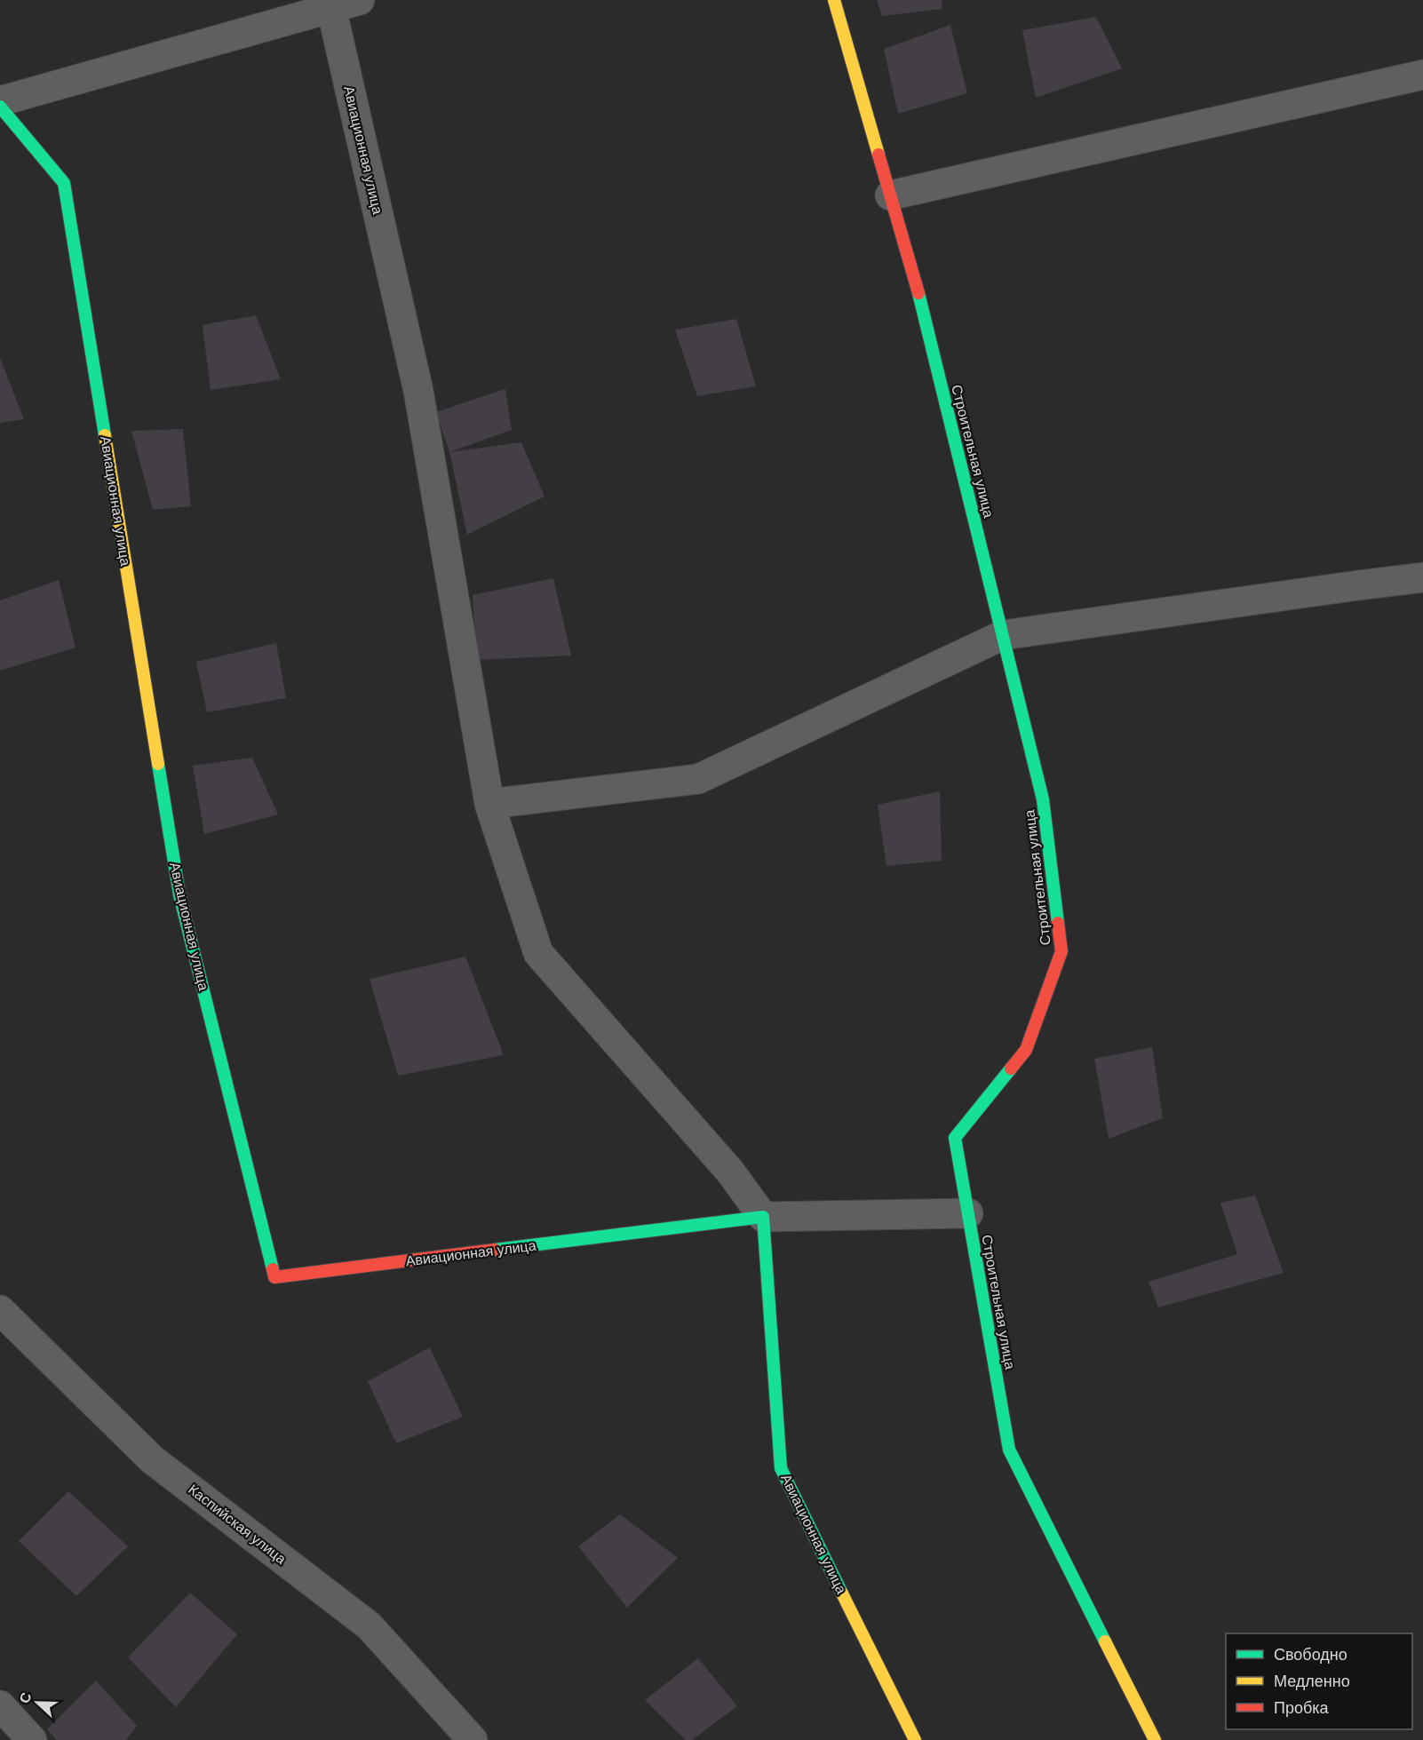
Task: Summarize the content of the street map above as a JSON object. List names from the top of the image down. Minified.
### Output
{"streets":{"street":["Авиационная улица","Строительная улица","Каспийская улица"]},"legend":["Свободно","Медленно","Пробка"],"north":"left"}
